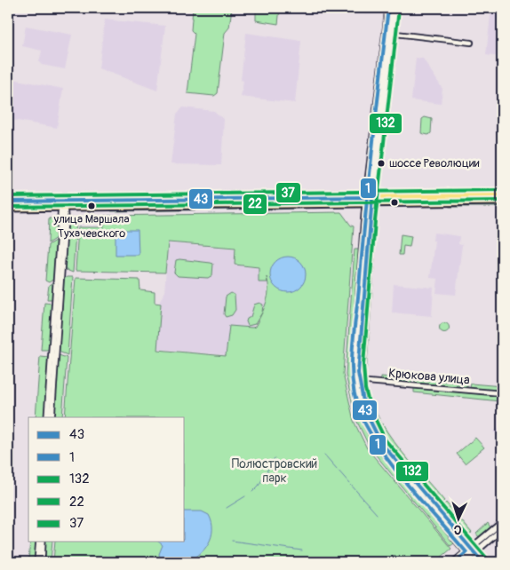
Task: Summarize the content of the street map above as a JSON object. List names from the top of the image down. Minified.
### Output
{"streets":{"street":["Крюкова улица"]},"parks":["Полюстровский парк"],"places":["шоссе Революции","улица Маршала Тухачевского"],"lines":["transit line 1","transit line 132","transit line 37","transit line 43","transit line 22"],"legend":["43","1","132","22","37"],"north":"bottom"}
